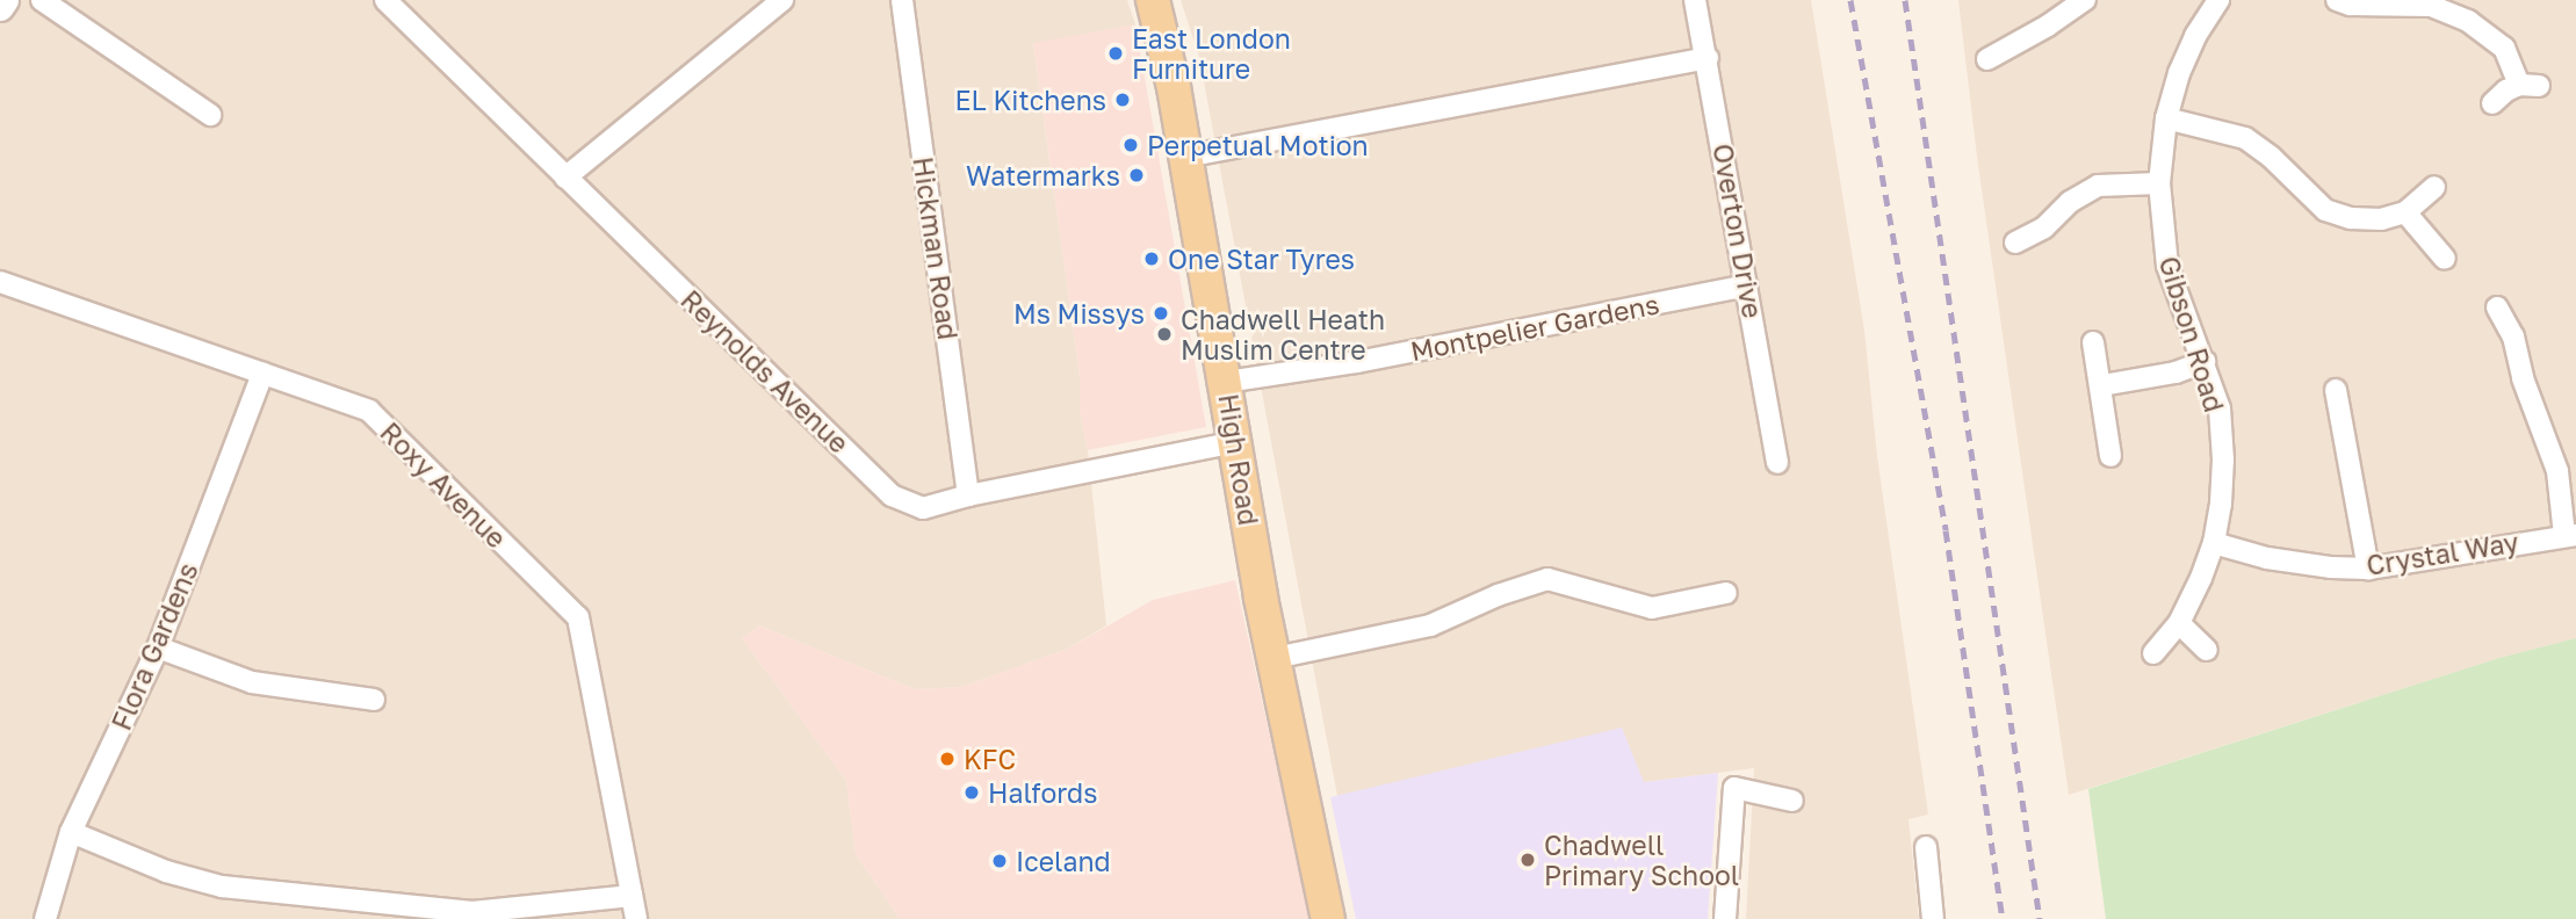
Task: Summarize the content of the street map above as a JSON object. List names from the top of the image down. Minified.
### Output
{"streets":{"main road":["High Road"],"street":["Overton Drive","Hickman Road","Montpelier Gardens","Gibson Road","Reynolds Avenue","Roxy Avenue","Crystal Way","Flora Gardens"]},"crossings":[["Overton Drive","Montpelier Gardens"],["Hickman Road","Reynolds Avenue"],["Montpelier Gardens","High Road"],["Gibson Road","Crystal Way"],["Reynolds Avenue","High Road"],["Roxy Avenue","Flora Gardens"]],"places":["East London Furniture","EL Kitchens","Perpetual Motion","Watermarks","One Star Tyres","Ms Missys","Chadwell Heath Muslim Centre","KFC","Halfords","Chadwell Primary School","Iceland"]}
